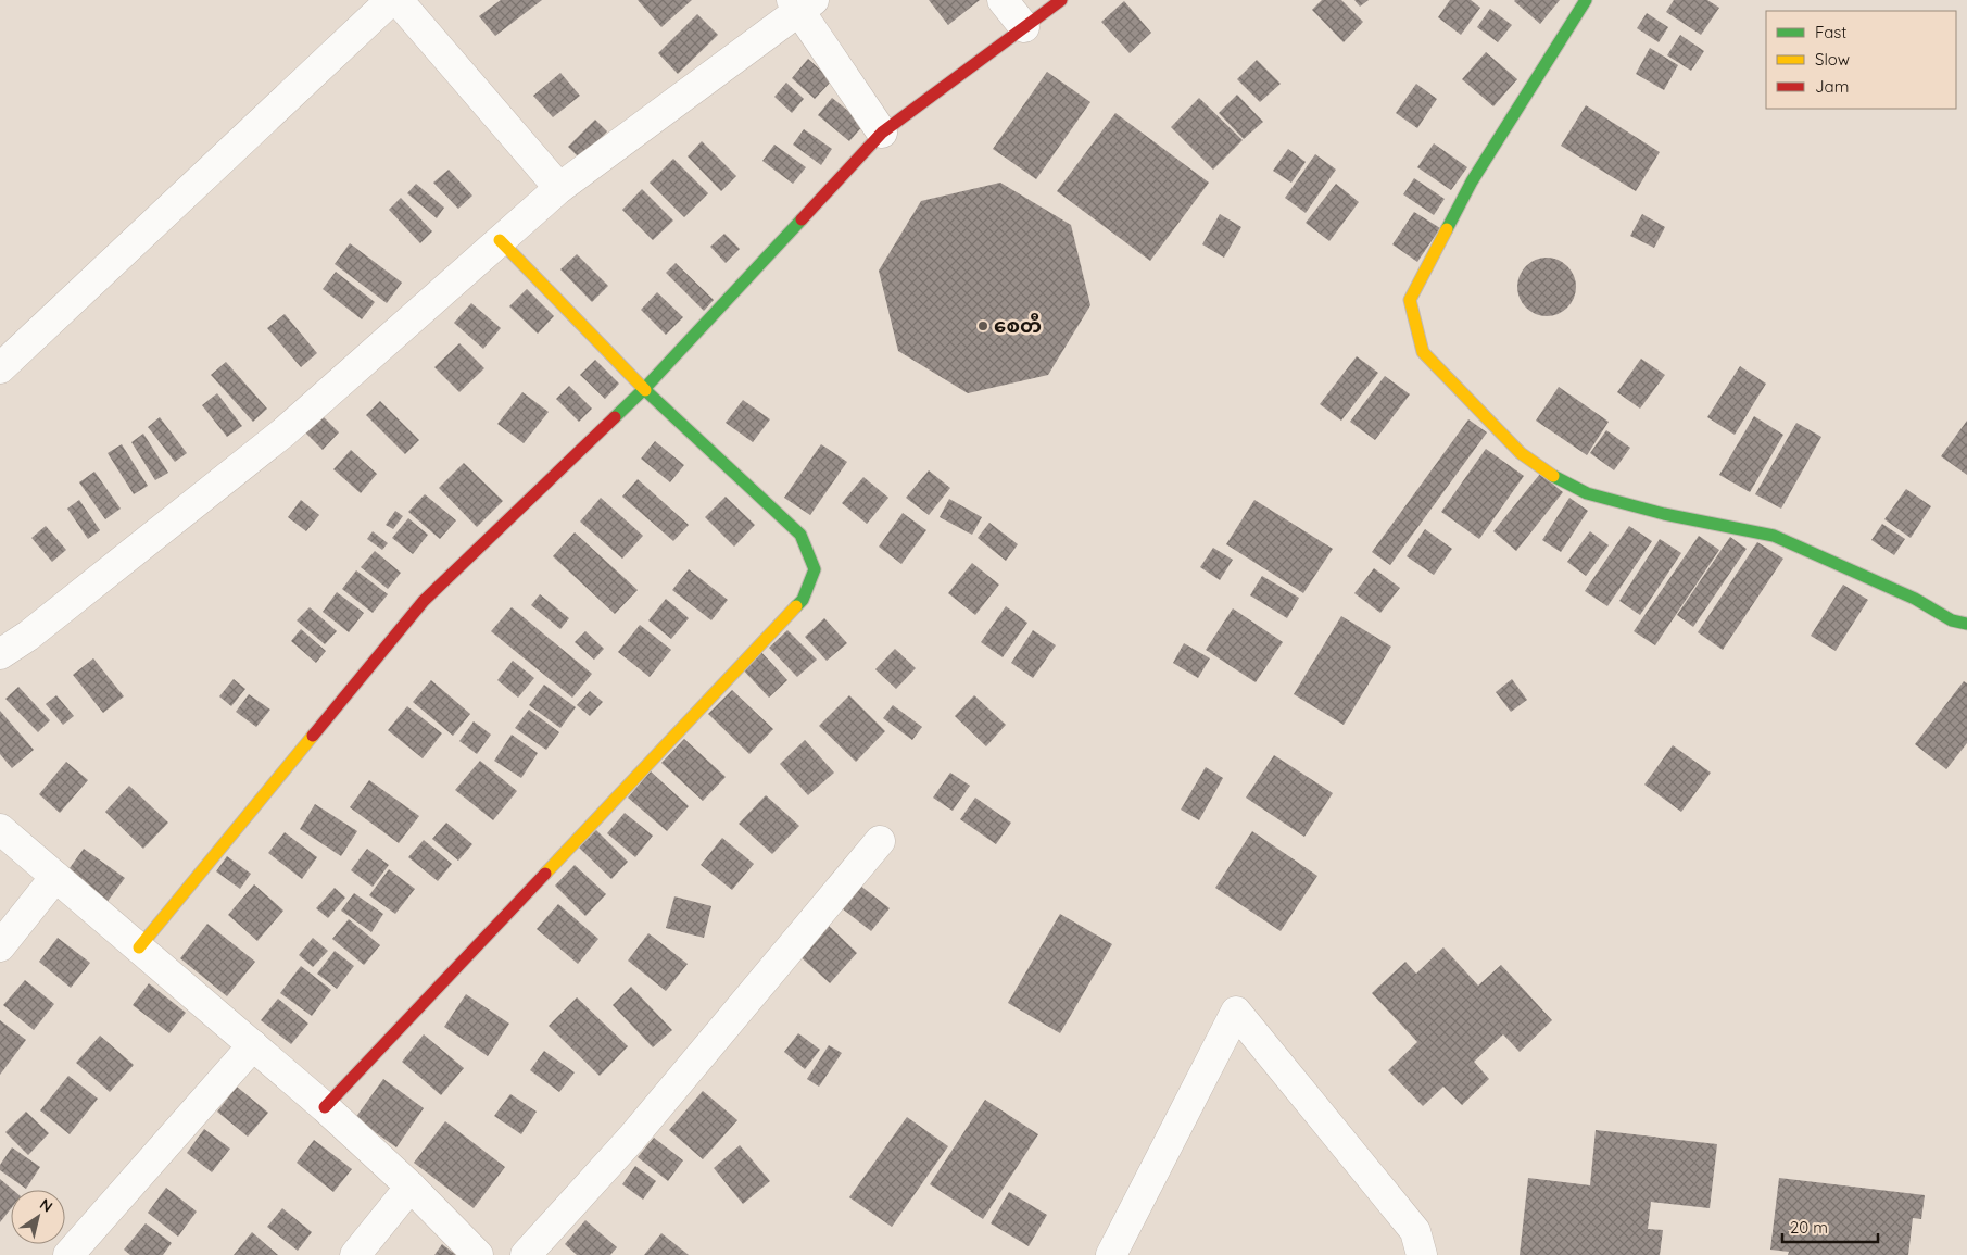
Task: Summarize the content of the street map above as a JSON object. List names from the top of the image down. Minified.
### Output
{"places":["စေတီ"],"legend":["Fast","Slow","Jam"],"scale_bar":"20 m","north":"top right"}
